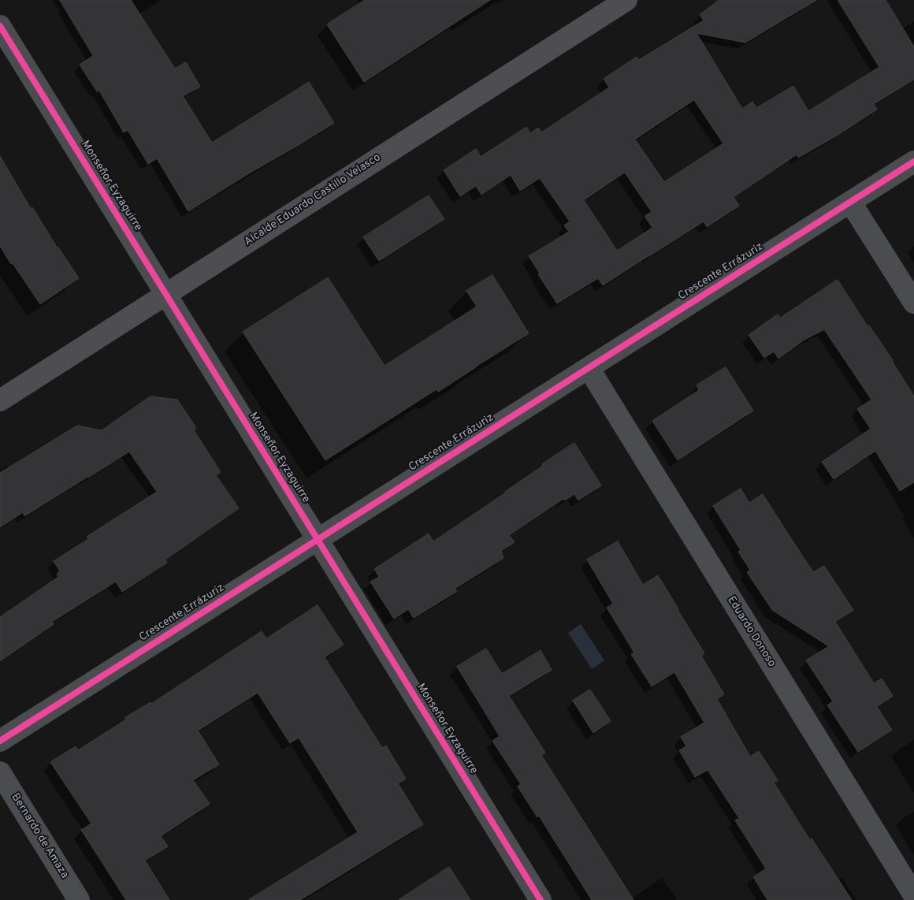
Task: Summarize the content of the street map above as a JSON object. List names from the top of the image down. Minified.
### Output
{"streets":{"main road":["Alcalde Eduardo Castillo Velasco"],"street":["Monseñor Eyzaguirre","Crescente Errázuriz","Eduardo Donoso","Bernardo de Amaza"]},"crossings":[["Monseñor Eyzaguirre","Alcalde Eduardo Castillo Velasco"],["Monseñor Eyzaguirre","Crescente Errázuriz"],["Crescente Errázuriz","Eduardo Donoso"]]}
